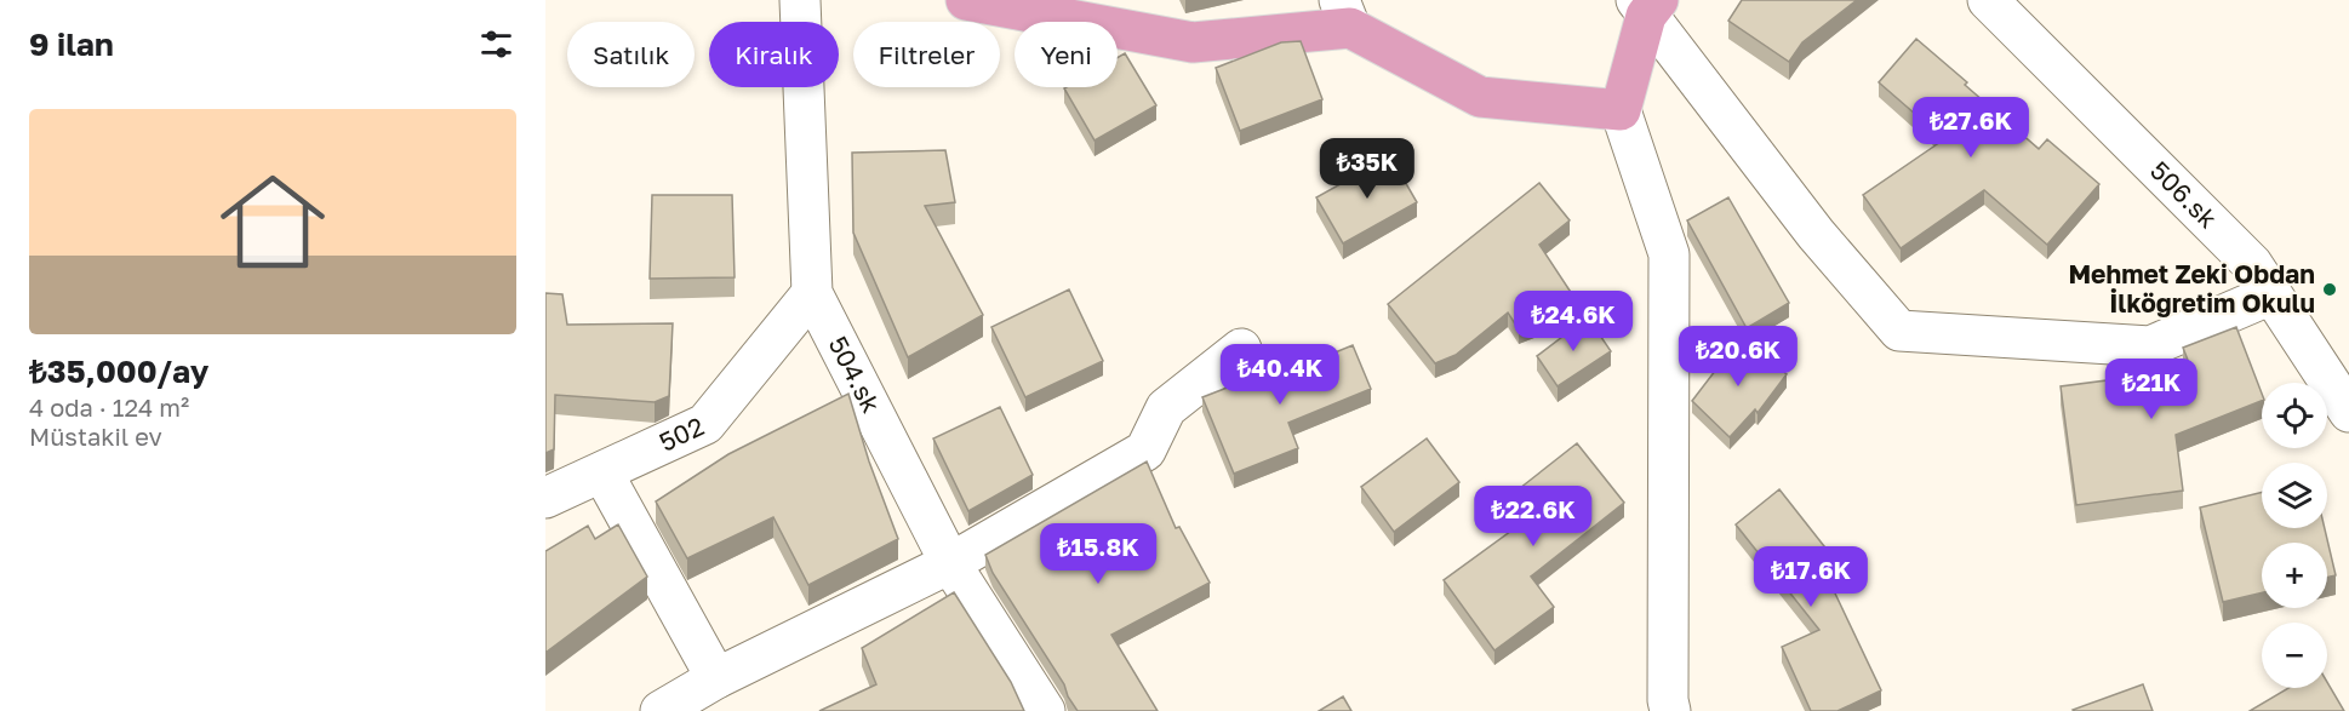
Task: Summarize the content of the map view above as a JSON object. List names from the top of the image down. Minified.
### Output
{"streets":{"street":["506.sk","504.sk","502"]},"crossings":[["504.sk","502"]],"places":["Mehmet Zeki Obdan İlköğretim Okulu"],"page":{"heading":"9 ilan","chip":["Satılık","Kiralık","Filtreler","Yeni"],"list":[{"name":"₺35,000/ay","note":"4 oda · 124 m² · Müstakil ev"}],"price":["₺27.6K","₺35K","₺24.6K","₺20.6K","₺40.4K","₺21K","₺22.6K","₺15.8K","₺17.6K"],"map_buttons":["+","−"]}}
